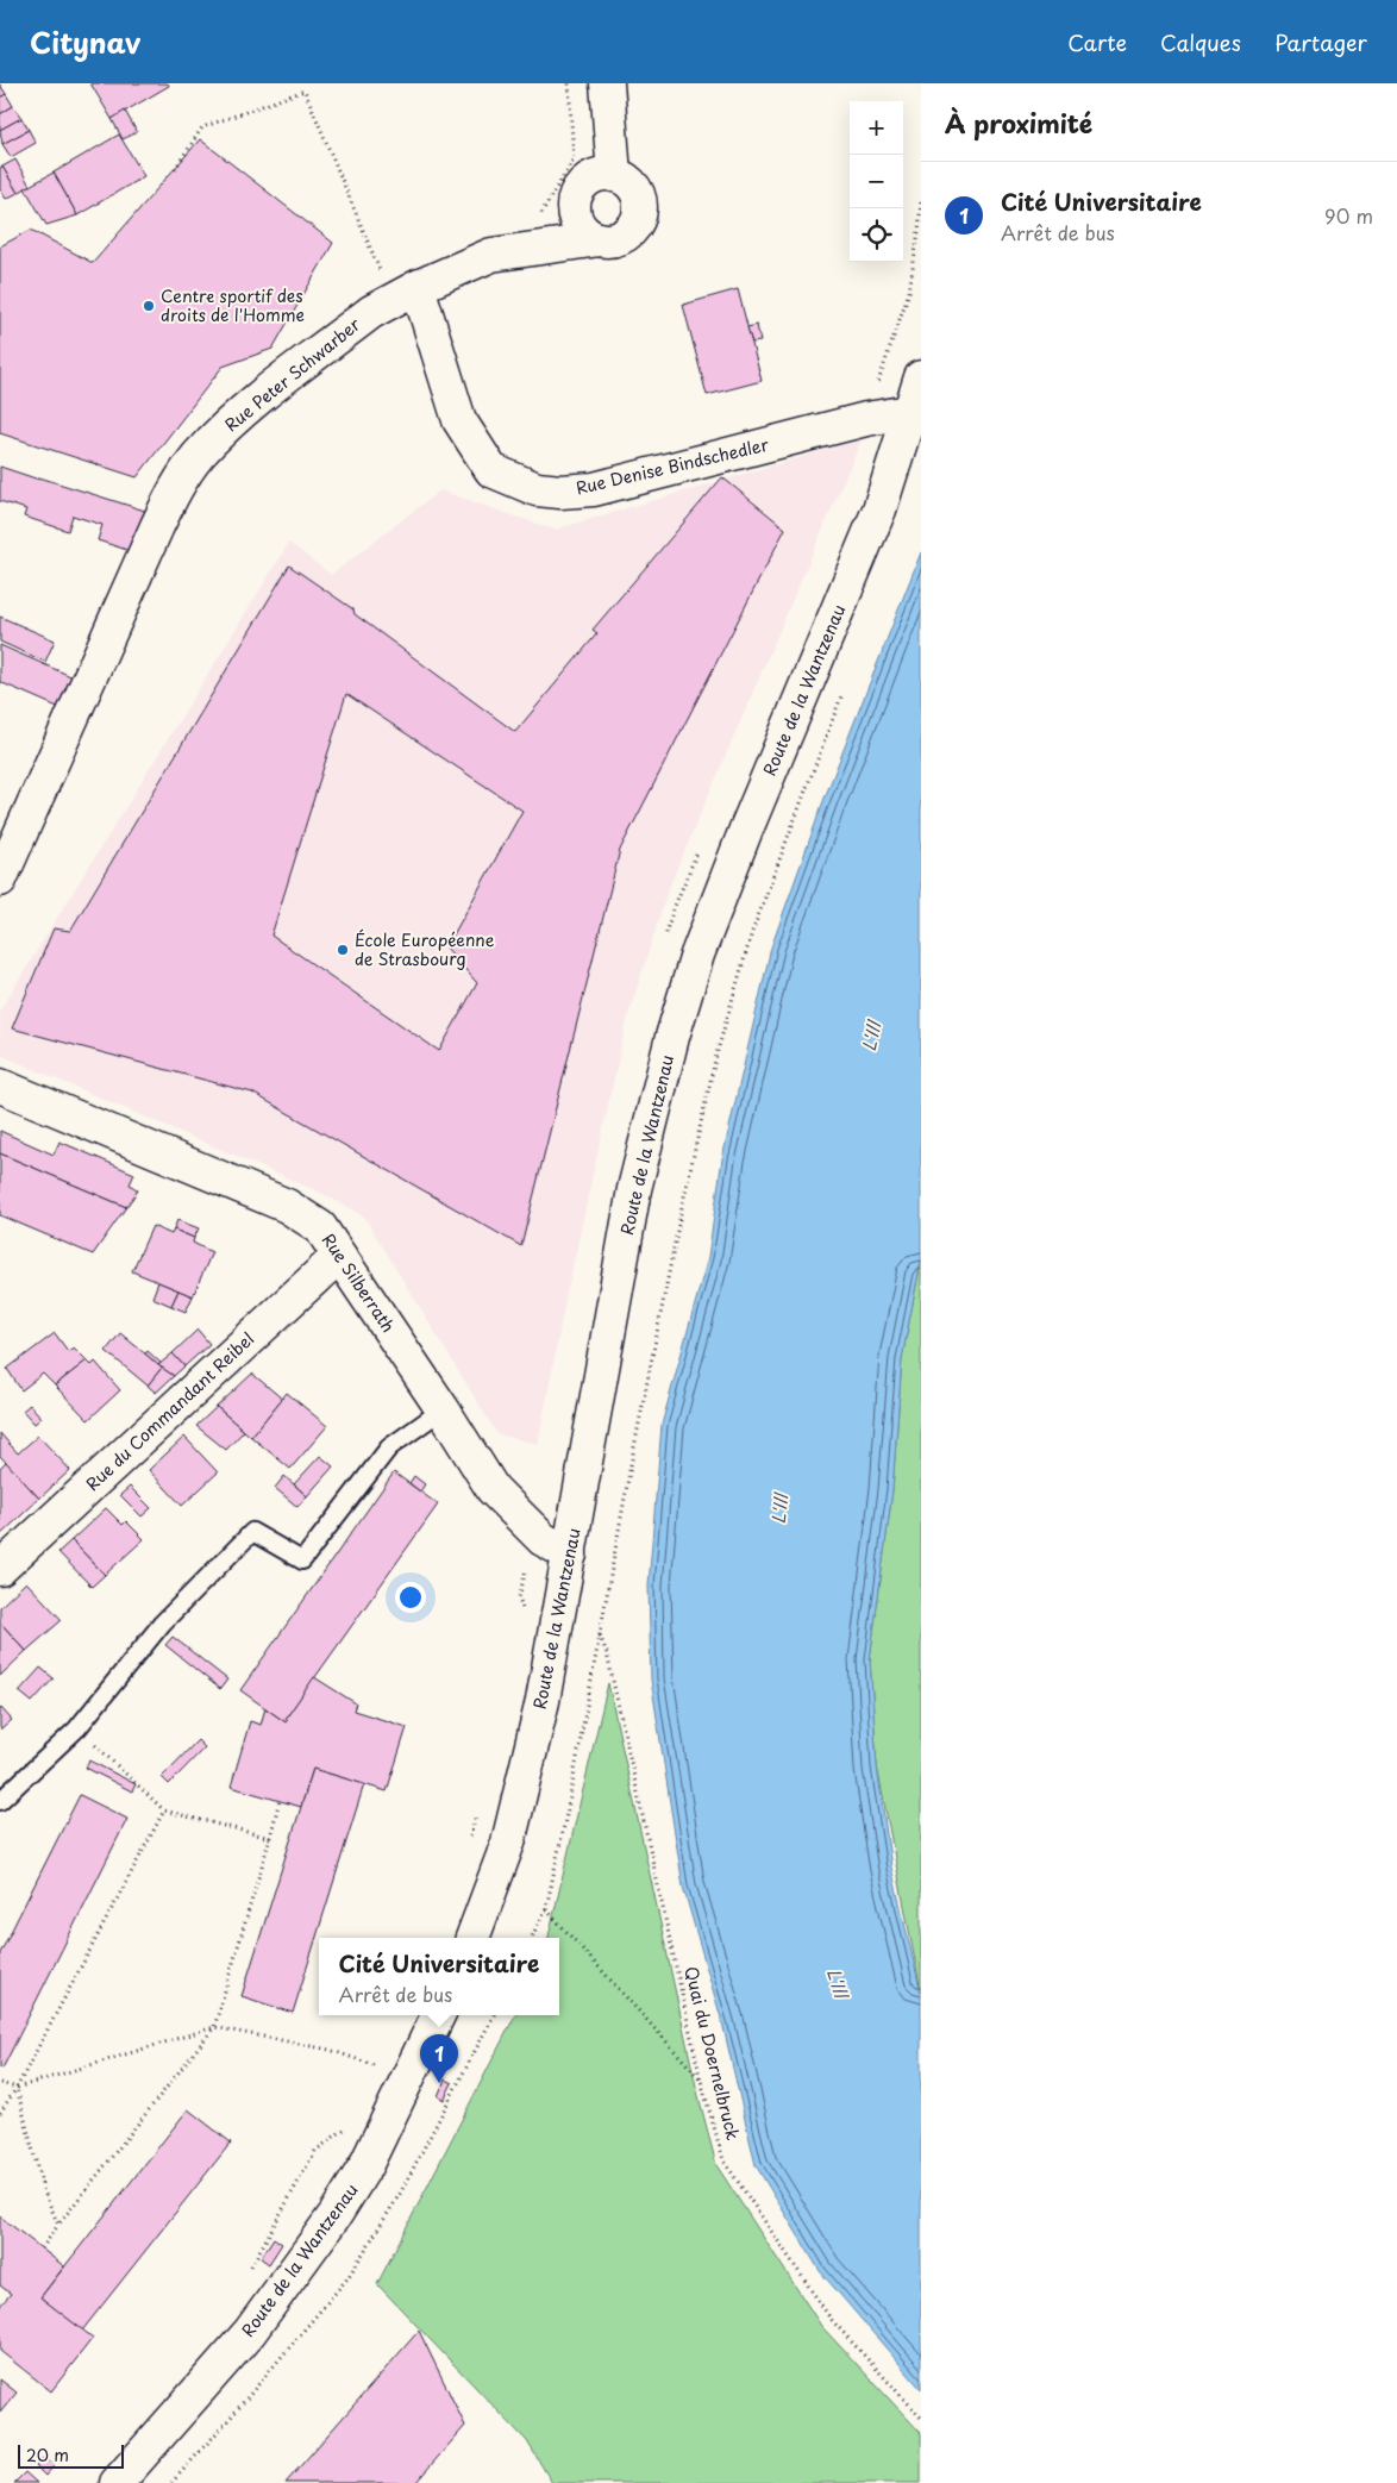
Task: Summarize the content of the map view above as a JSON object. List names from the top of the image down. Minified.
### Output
{"streets":{"street":["Rue Peter Schwarber","Rue Denise Bindschedler","Route de la Wantzenau","Rue Silberrath","Rue du Commandant Reibel"],"path":["Quai du Doernelbruck"]},"crossings":[["Rue Peter Schwarber","Rue Denise Bindschedler"],["Rue Denise Bindschedler","Route de la Wantzenau"],["Route de la Wantzenau","Rue Silberrath"],["Rue Silberrath","Rue du Commandant Reibel"]],"water":["L'Ill"],"places":["Centre sportif des droits de l'Homme","École Européenne de Strasbourg"],"scale_bar":"20 m","page":{"header":"Citynav","nav":["Carte","Calques","Partager"],"heading":"À proximité","map_buttons":["+","−"],"list":[{"mark":"1","name":"Cité Universitaire","note":"Arrêt de bus","value":"90 m"}],"popup":["Cité Universitaire","Arrêt de bus"],"pins":"1","scale":"20 m"}}
